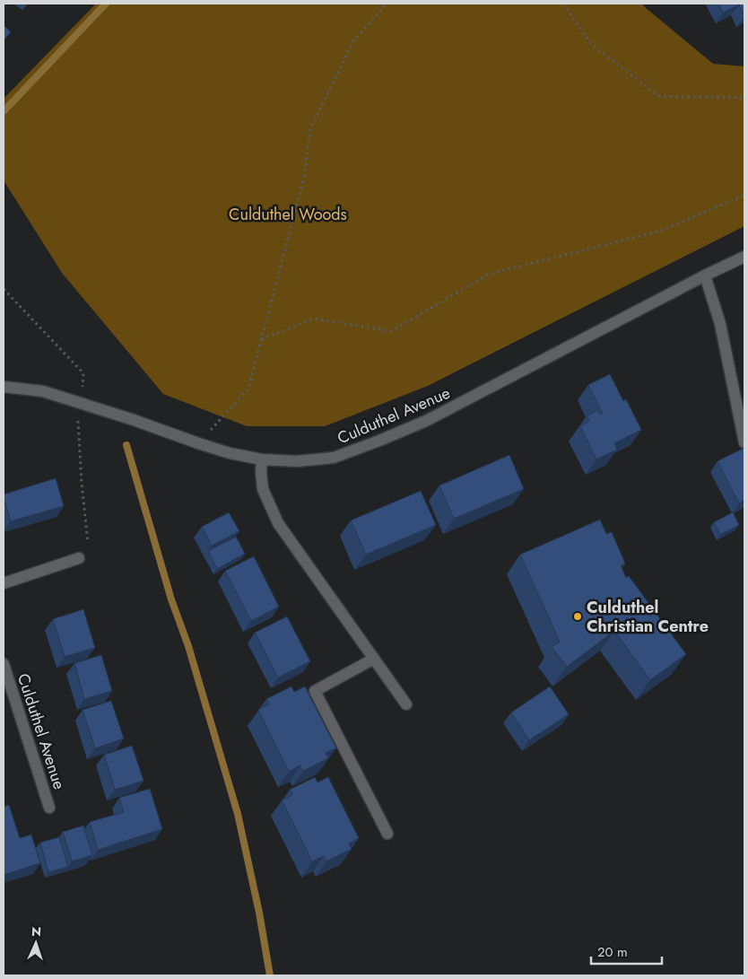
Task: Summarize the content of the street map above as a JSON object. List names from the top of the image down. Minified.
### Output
{"streets":{"street":["Culduthel Avenue"]},"parks":["Culduthel Woods"],"places":["Culduthel Christian Centre"],"scale_bar":"20 m","north":"top"}
